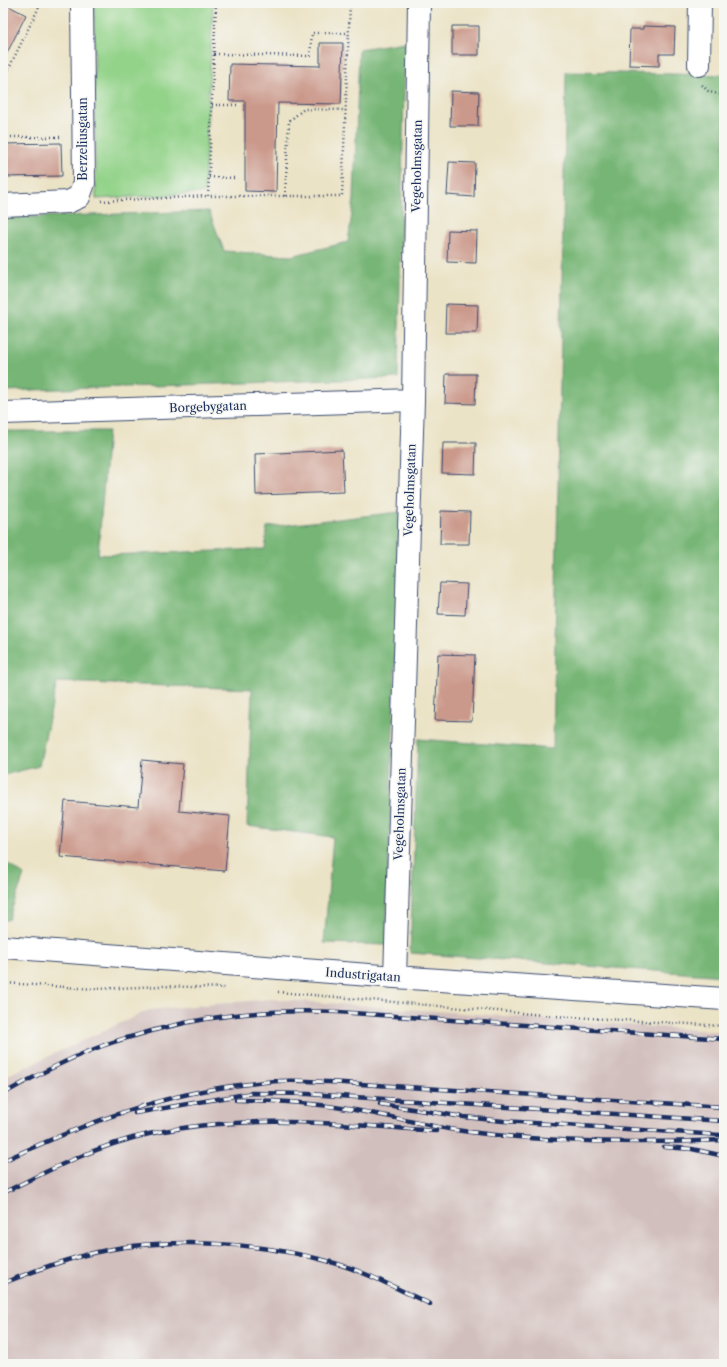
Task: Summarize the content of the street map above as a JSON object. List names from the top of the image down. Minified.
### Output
{"streets":{"street":["Berzeliusgatan","Vegeholmsgatan","Borgebygatan","Industrigatan"]},"crossings":[["Vegeholmsgatan","Borgebygatan"],["Vegeholmsgatan","Industrigatan"]]}
